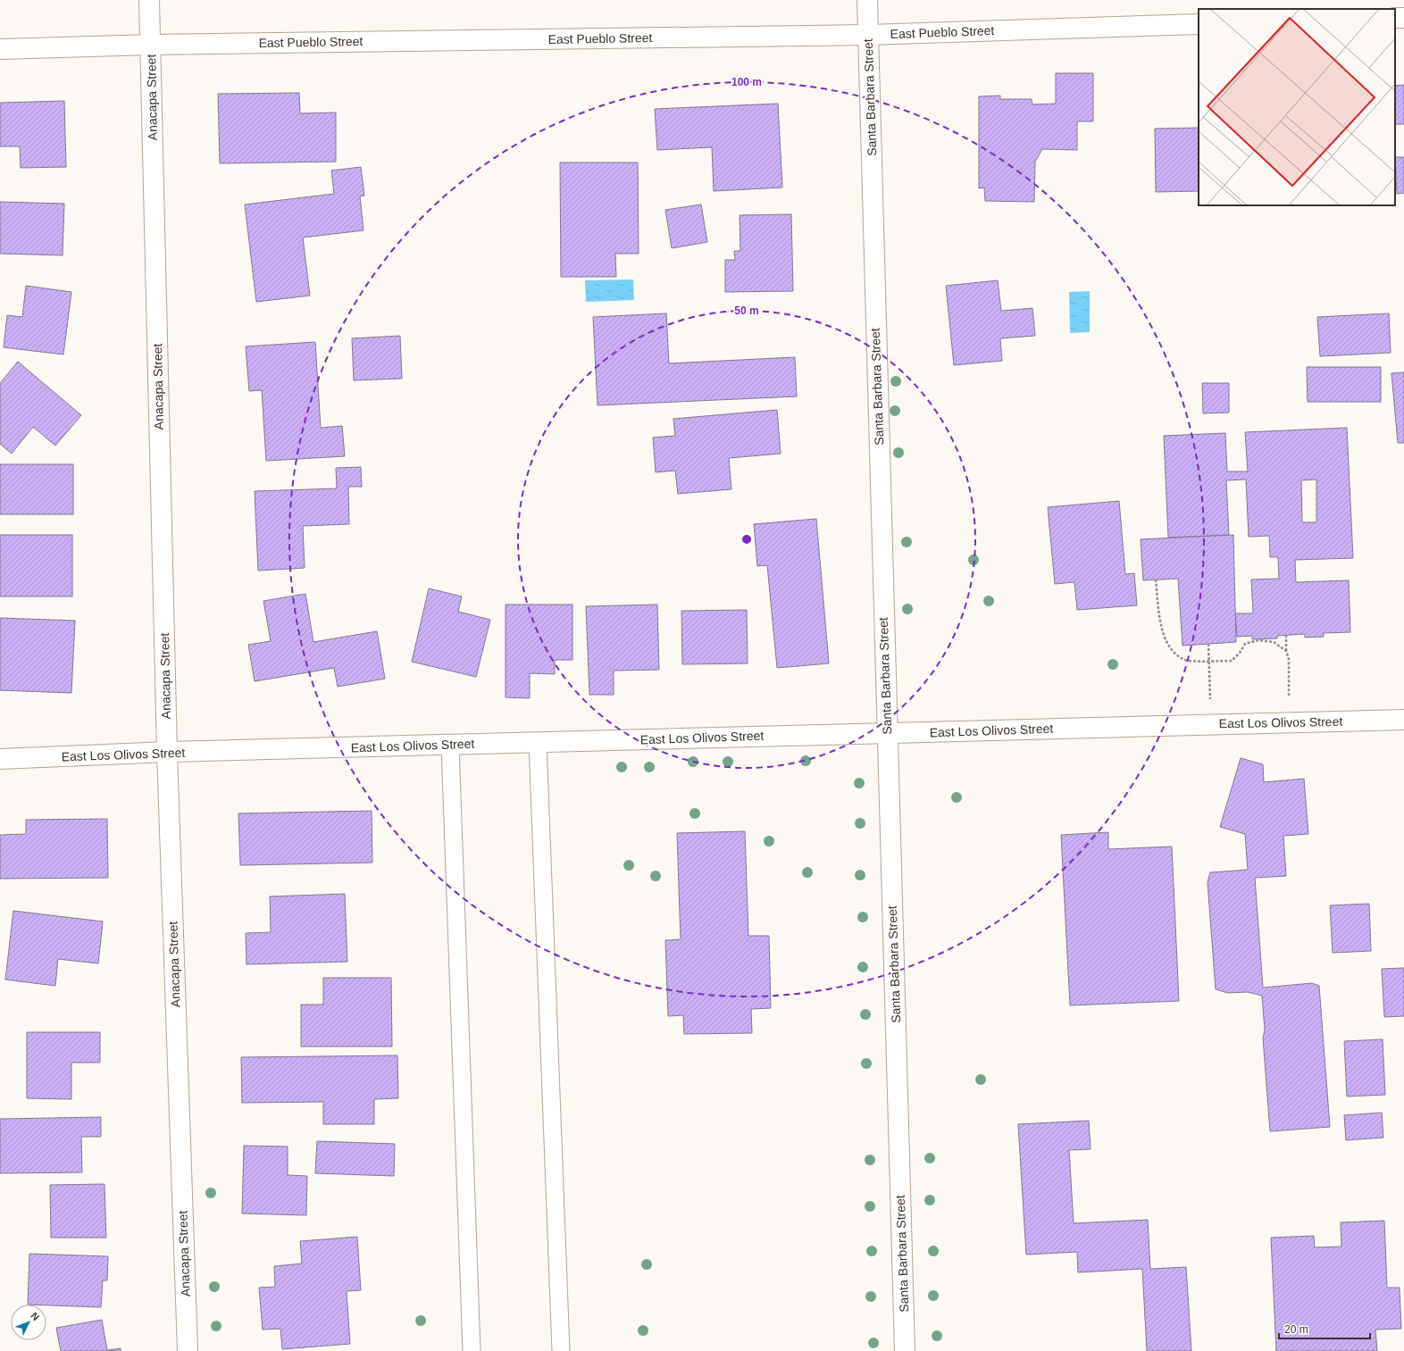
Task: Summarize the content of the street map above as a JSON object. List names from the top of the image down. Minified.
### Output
{"streets":{"street":["East Pueblo Street","Anacapa Street","Santa Barbara Street","East Los Olivos Street"]},"crossings":[["East Pueblo Street","Anacapa Street"],["East Pueblo Street","Santa Barbara Street"],["Anacapa Street","East Los Olivos Street"],["Santa Barbara Street","East Los Olivos Street"]],"scale_bar":"20 m","north":"top right","rings":["100 m","50 m"]}
